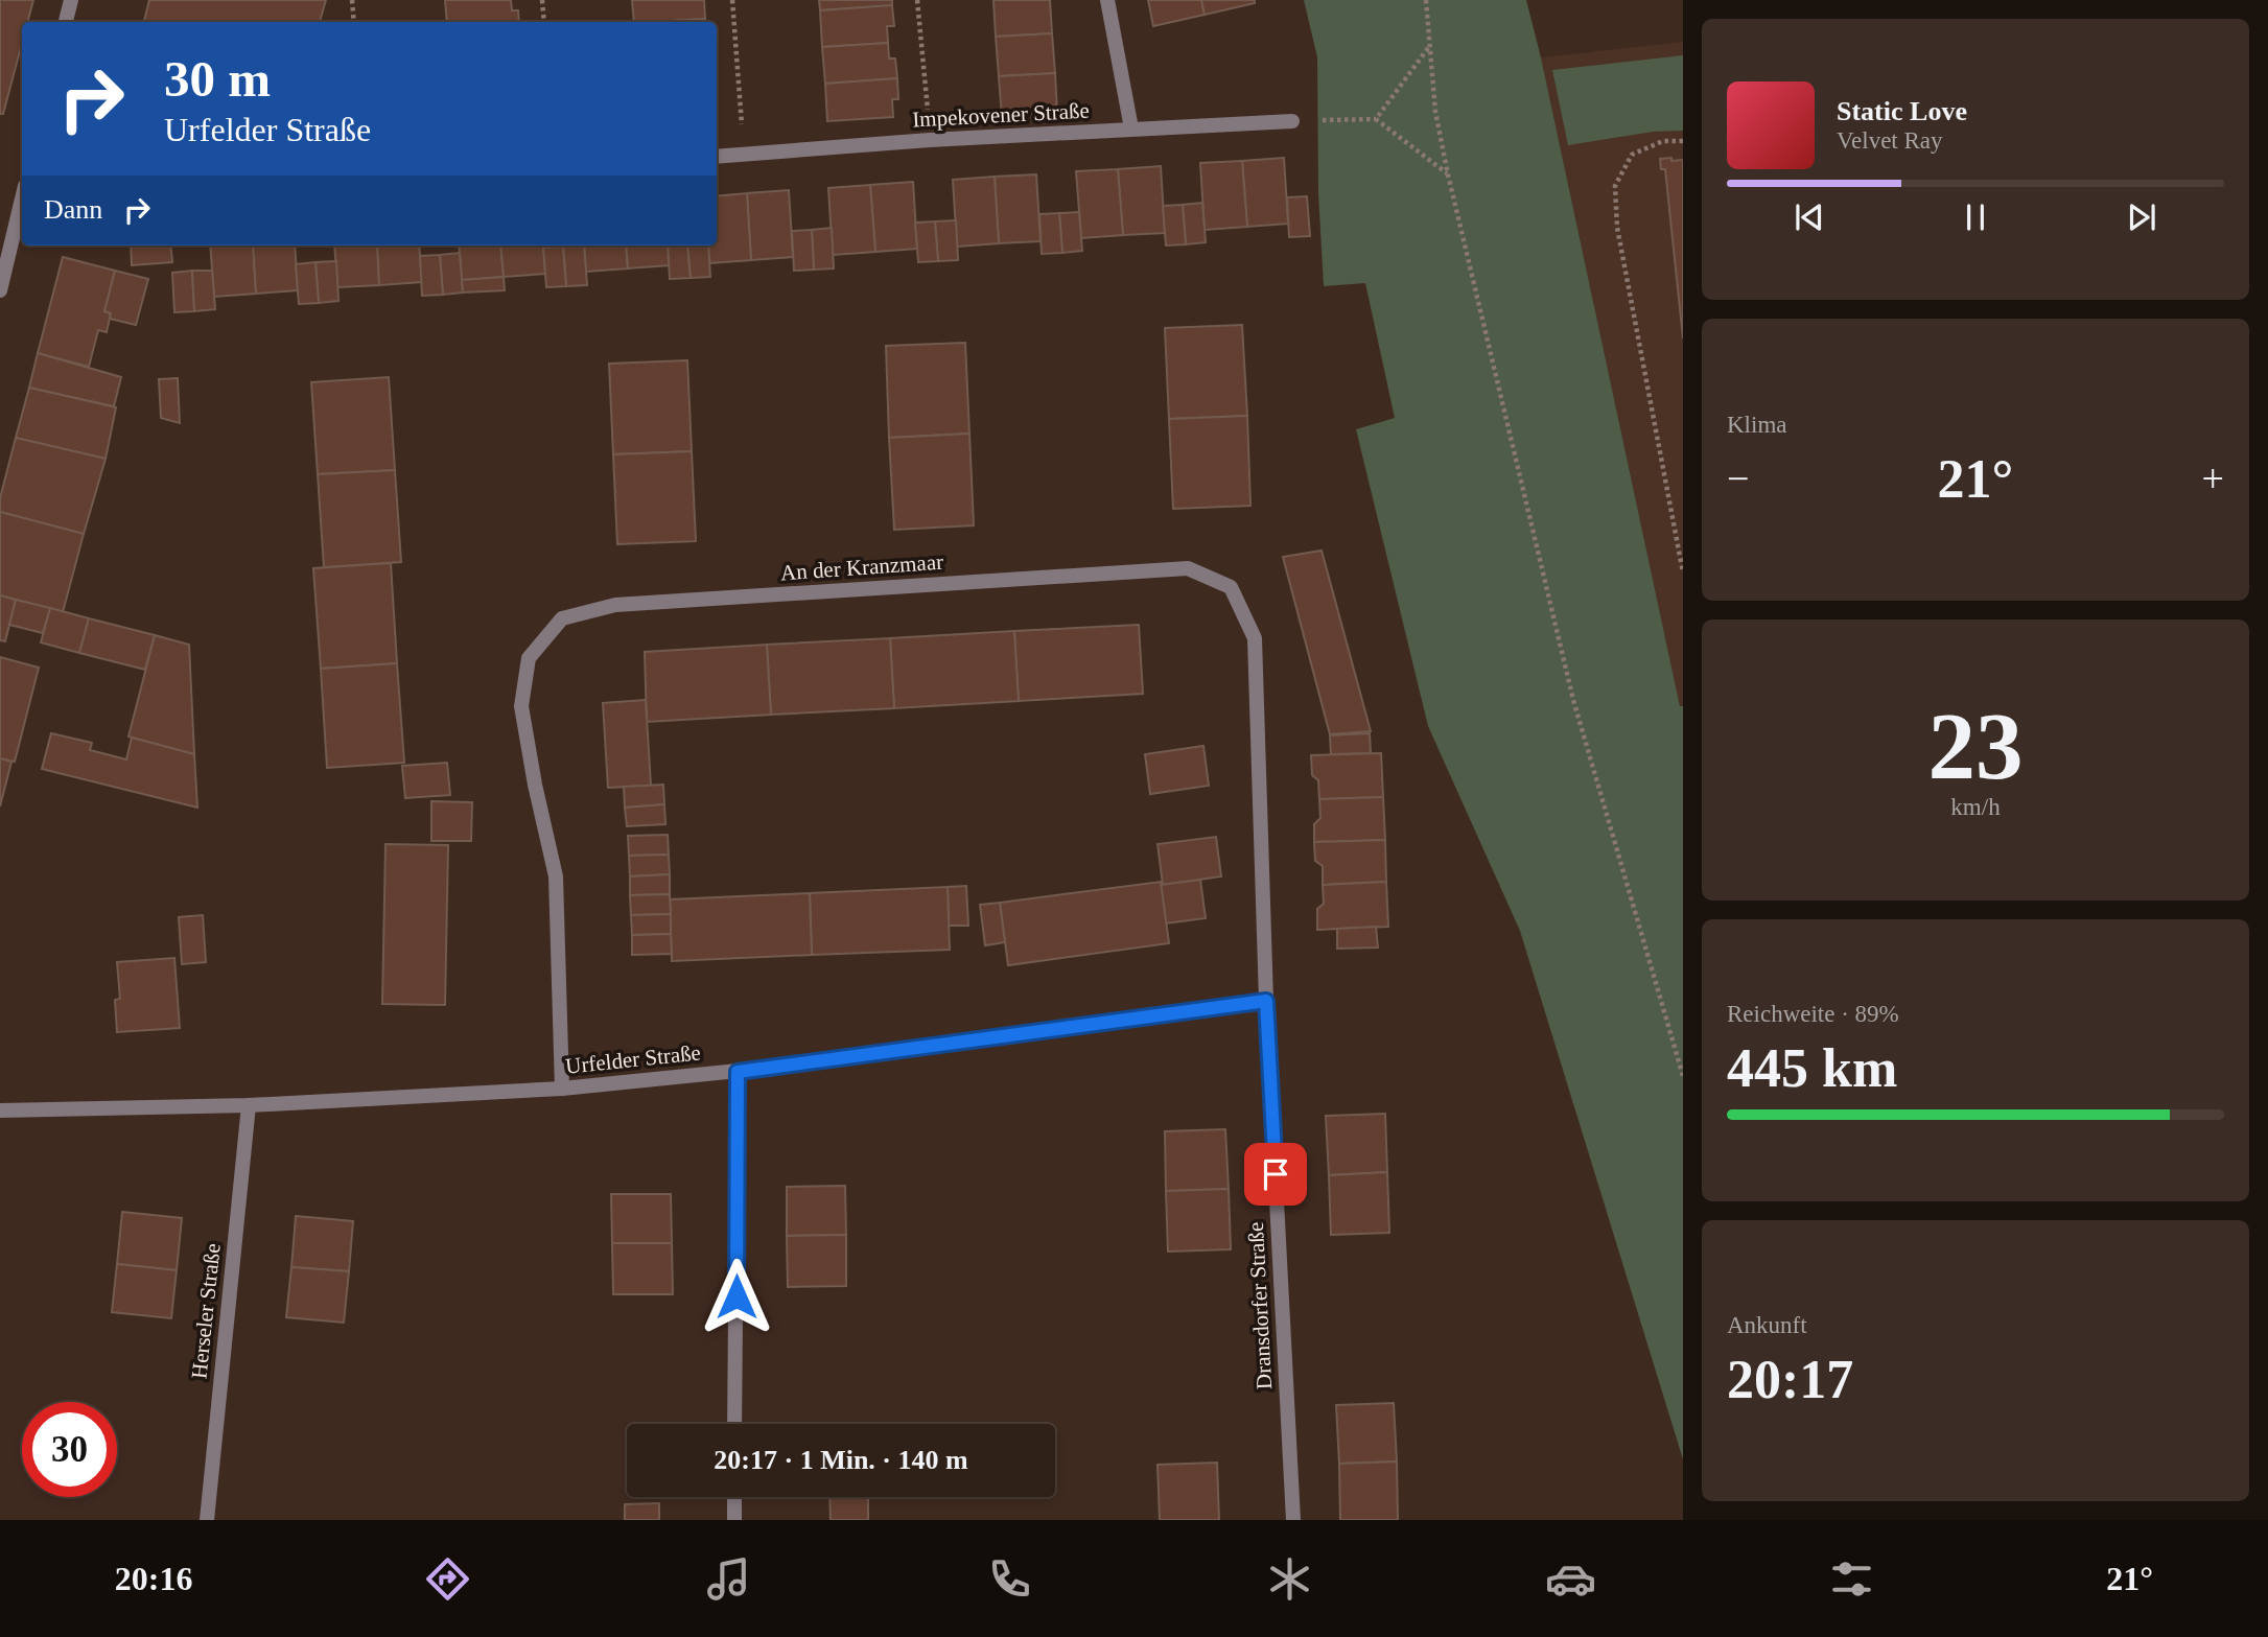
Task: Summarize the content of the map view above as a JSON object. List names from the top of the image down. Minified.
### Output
{"streets":{"street":["Impekovener Straße","An der Kranzmaar","Urfelder Straße","Dransdorfer Straße","Herseler Straße"]},"crossings":[["An der Kranzmaar","Urfelder Straße"],["An der Kranzmaar","Dransdorfer Straße"],["Urfelder Straße","Dransdorfer Straße"],["Urfelder Straße","Herseler Straße"]],"page":{"turn":["30 m","Urfelder Straße"],"song":["Static Love","Velvet Ray"],"then":"Dann","tile":["Klima",["23","km/h"],["Reichweite · 89%","445 km"],["Ankunft","20:17"]],"heat":["−","21°","+"],"limit":"30","trip":"20:17 · 1 Min. · 140 m","tabs":["20:16","21°"]}}
